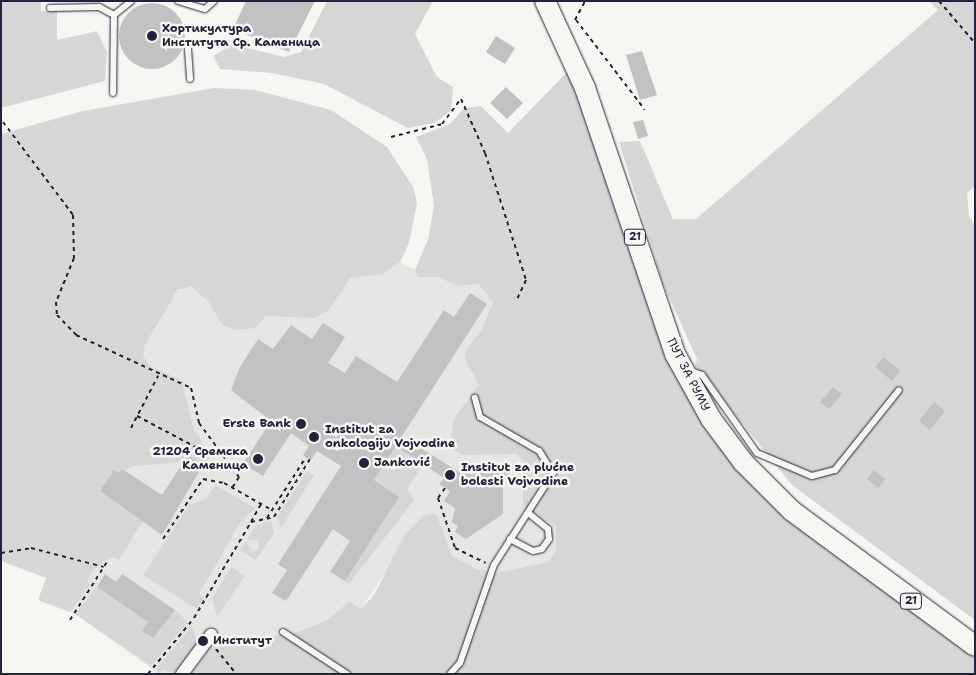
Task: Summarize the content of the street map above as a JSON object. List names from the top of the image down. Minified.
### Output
{"streets":{"main road":["21","ПУТ ЗА РУМУ"]},"places":["Хортикултура Института Ср. Каменица","Erste Bank","Institut za onkologiju Vojvodine","21204 Сремска Каменица","Janković","Institut za plućne bolesti Vojvodine","Институт"]}
